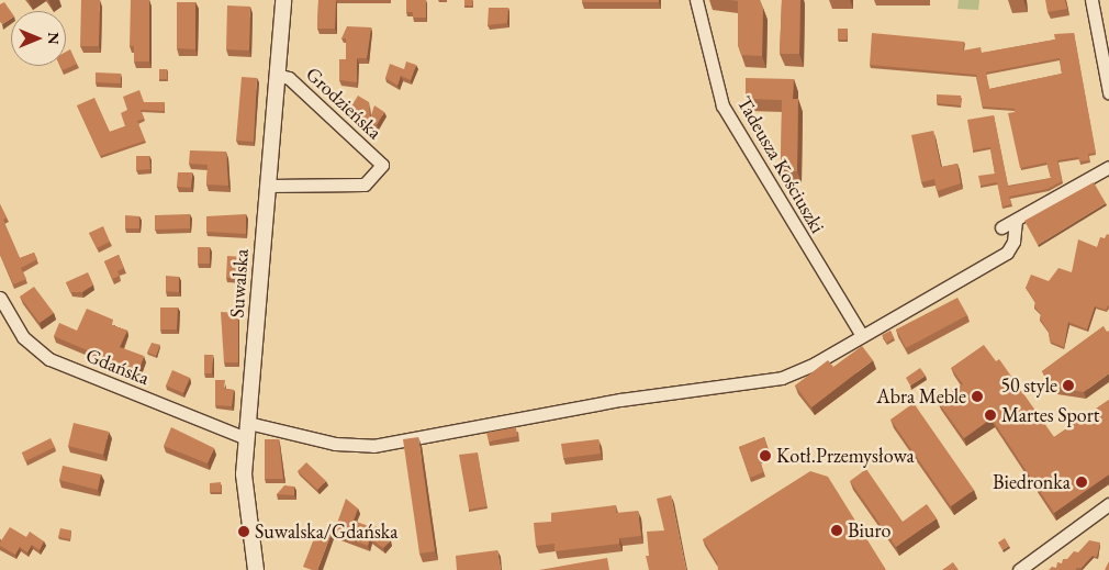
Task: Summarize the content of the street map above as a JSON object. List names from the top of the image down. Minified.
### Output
{"streets":{"street":["Grodzieńska","Tadeusza Kościuszki","Suwalska","Gdańska"]},"crossings":[["Grodzieńska","Suwalska"],["Tadeusza Kościuszki","Gdańska"],["Suwalska","Gdańska"]],"places":["50 style","Abra Meble","Martes Sport","Kotł.Przemysłowa","Biedronka","Biuro","Suwalska/Gdańska"],"north":"right"}
